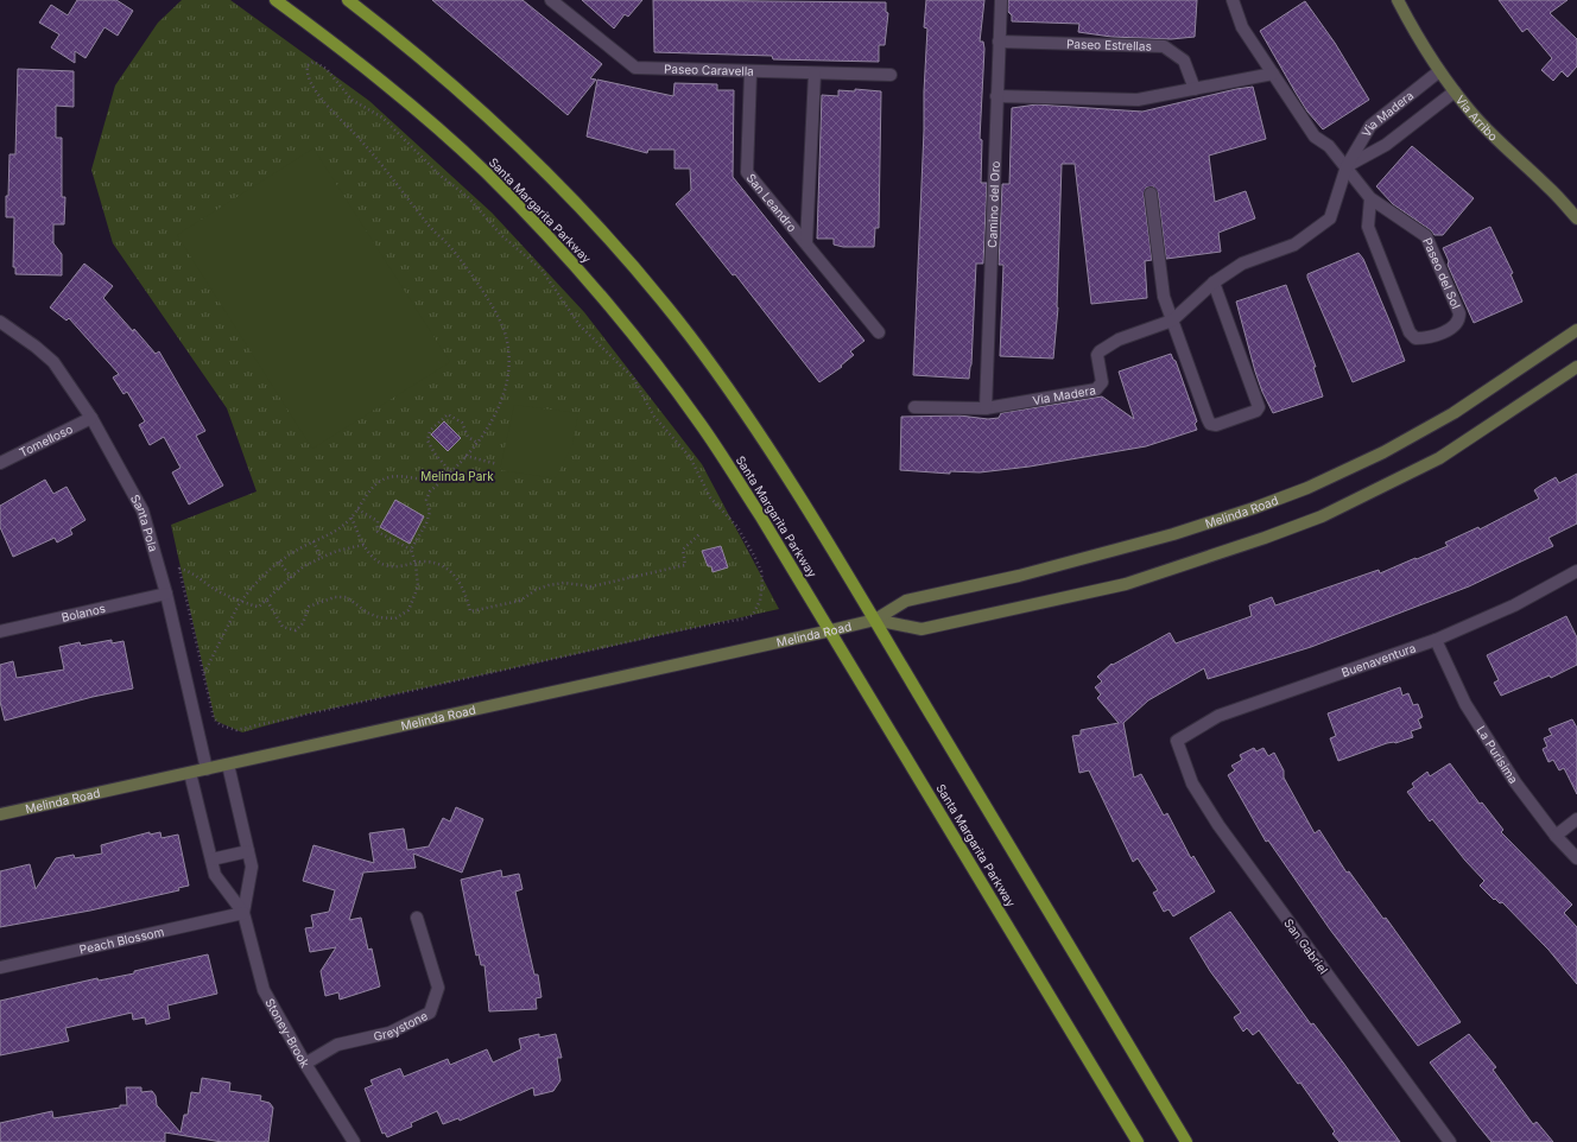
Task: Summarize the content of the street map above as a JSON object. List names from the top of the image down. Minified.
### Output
{"streets":{"main road":["Via Arribo","Santa Margarita Parkway","Melinda Road"],"street":["Paseo Estrellas","Paseo Caravella","Via Madera","San Leandro","Camino del Oro","Paseo del Sol","Tomelloso","Santa Pola","Bolanos","Buenaventura","La Purisima","Peach Blossom","San Gabriel","Greystone","Stoney-Brook"]},"crossings":[["Paseo Estrellas","Camino del Oro"],["Paseo Caravella","San Leandro"],["Via Madera","Via Arribo"],["Via Madera","Camino del Oro"],["Via Madera","Paseo del Sol"],["Santa Margarita Parkway","Melinda Road"],["Tomelloso","Santa Pola"],["Melinda Road","Santa Pola"],["Melinda Road","Stoney-Brook"],["Santa Pola","Bolanos"],["Buenaventura","La Purisima"],["Buenaventura","San Gabriel"],["Peach Blossom","Stoney-Brook"],["Greystone","Stoney-Brook"]],"parks":["Melinda Park"]}
